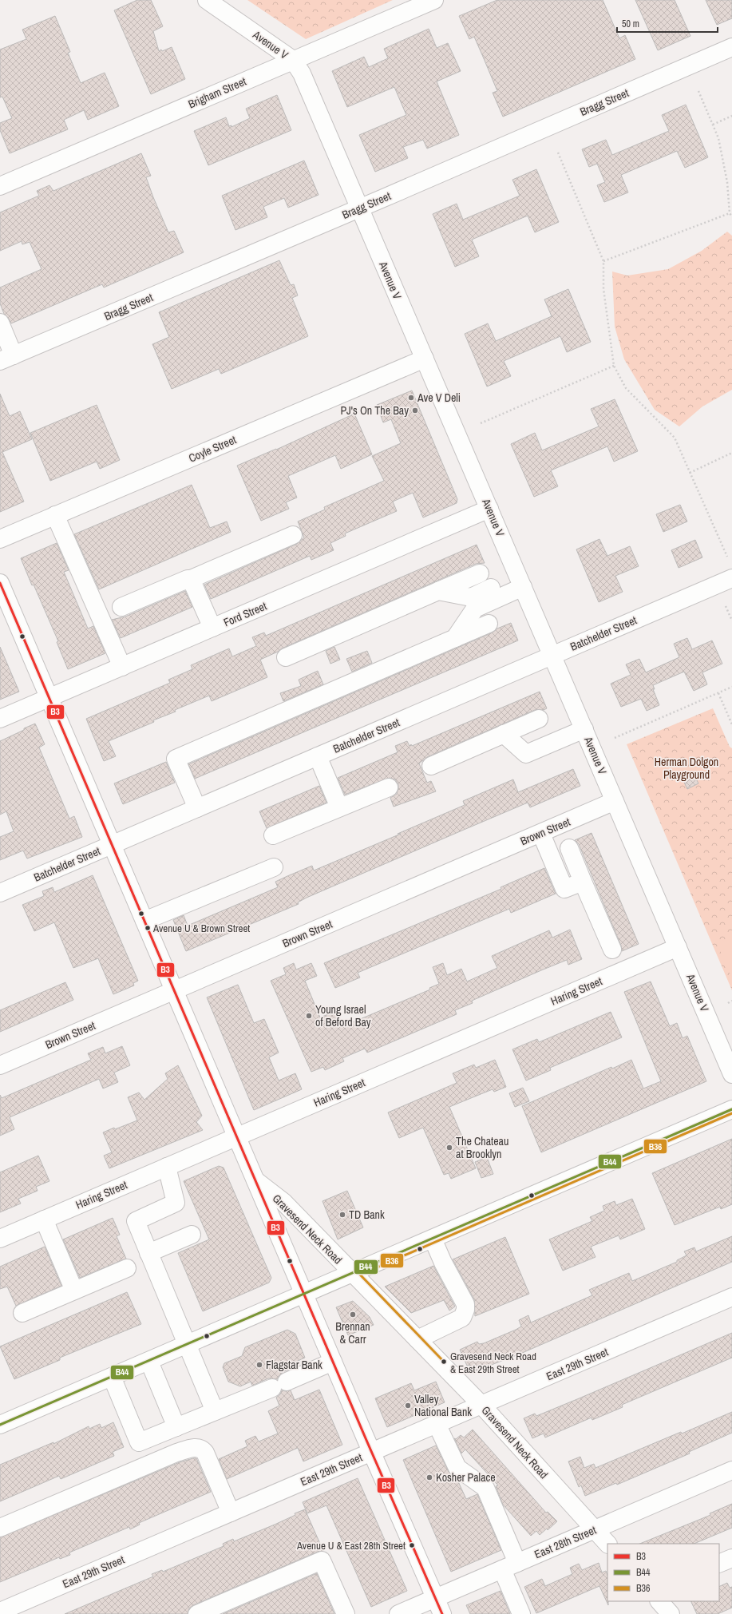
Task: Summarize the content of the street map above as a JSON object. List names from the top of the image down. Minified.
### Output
{"streets":{"street":["Avenue V","Brigham Street","Bragg Street","Coyle Street","Ford Street","Batchelder Street","Brown Street","Haring Street","Gravesend Neck Road","East 29th Street","East 28th Street"]},"crossings":[["Avenue V","Brigham Street"],["Avenue V","Bragg Street"],["Avenue V","Coyle Street"],["Avenue V","Ford Street"],["Avenue V","Batchelder Street"],["Avenue V","Brown Street"],["Avenue V","Haring Street"],["Gravesend Neck Road","East 29th Street"],["Gravesend Neck Road","East 28th Street"]],"parks":["Herman Dolgon Playground"],"places":["Ave V Deli","PJ's On The Bay","Avenue U & Brown Street","Young Israel of Beford Bay","The Chateau at Brooklyn","TD Bank","Brennan & Carr","Gravesend Neck Road & East 29th Street","Flagstar Bank","Valley National Bank","Kosher Palace","Avenue U & East 28th Street"],"lines":["transit line B3","transit line B44","transit line B36"],"legend":["B3","B44","B36"],"scale_bar":"50 m"}
